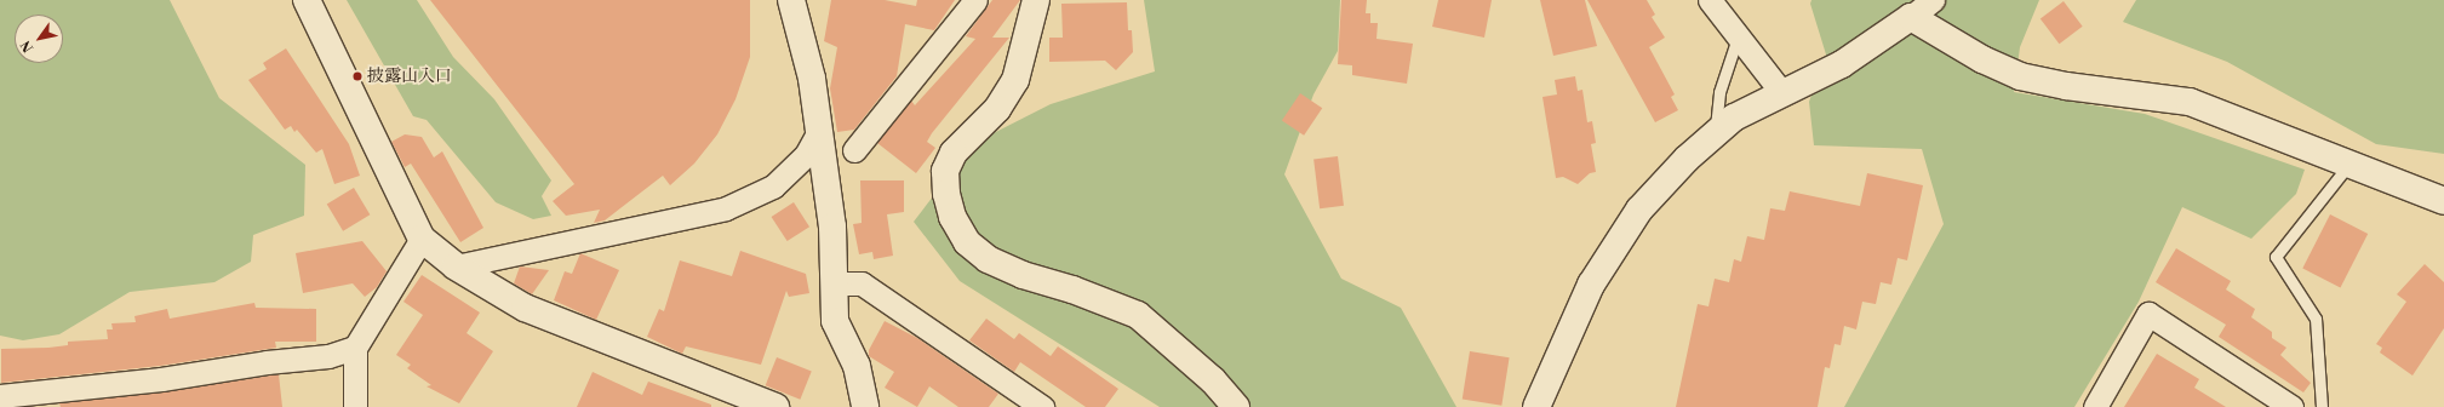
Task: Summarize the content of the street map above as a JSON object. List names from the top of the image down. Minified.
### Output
{"places":["披露山入口"],"north":"bottom left"}
